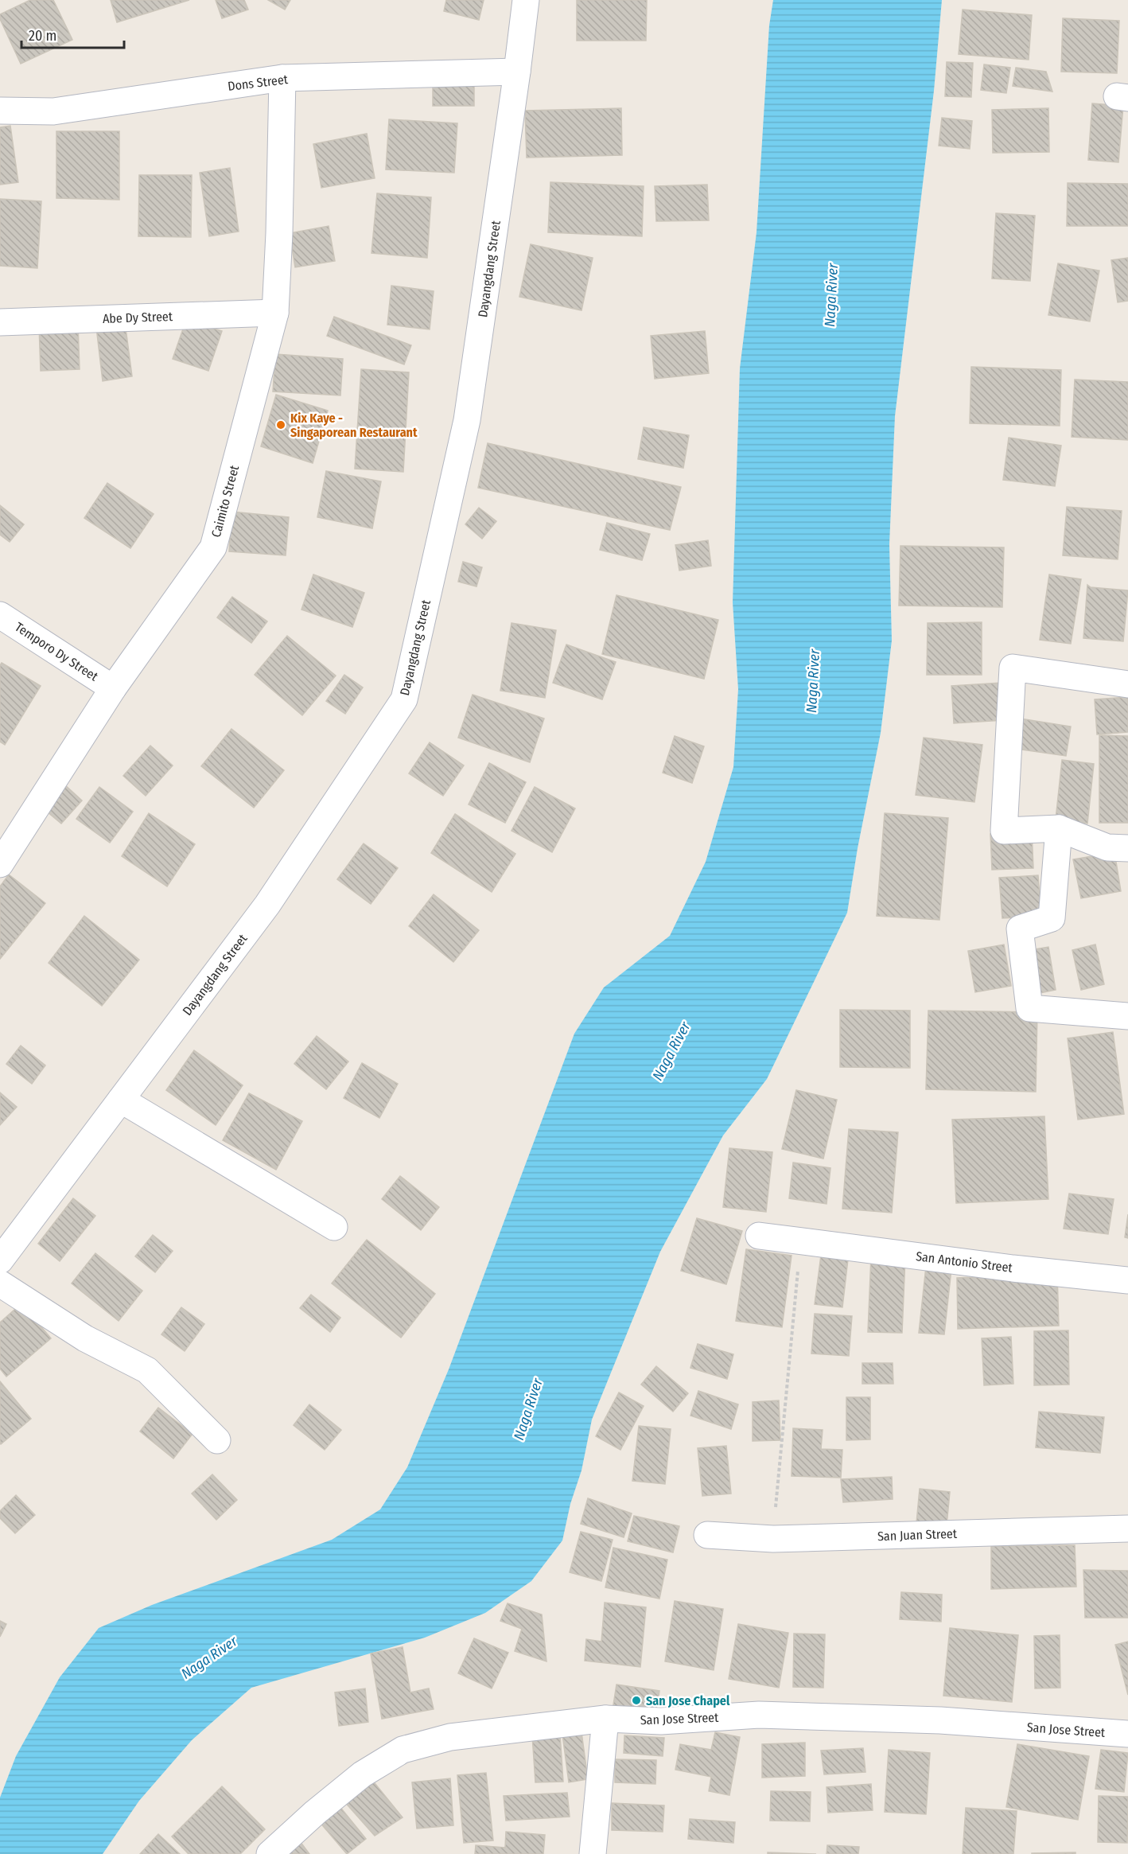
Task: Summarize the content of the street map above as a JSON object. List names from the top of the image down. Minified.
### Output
{"streets":{"street":["Dons Street","Dayangdang Street","Abe Dy Street","Caimito Street","Temporo Dy Street","San Antonio Street","San Juan Street","San Jose Street"]},"crossings":[["Dons Street","Dayangdang Street"],["Dons Street","Caimito Street"],["Abe Dy Street","Caimito Street"],["Caimito Street","Temporo Dy Street"]],"water":["Naga River"],"places":["Kix Kaye - Singaporean Restaurant","San Jose Chapel"],"scale_bar":"20 m"}
